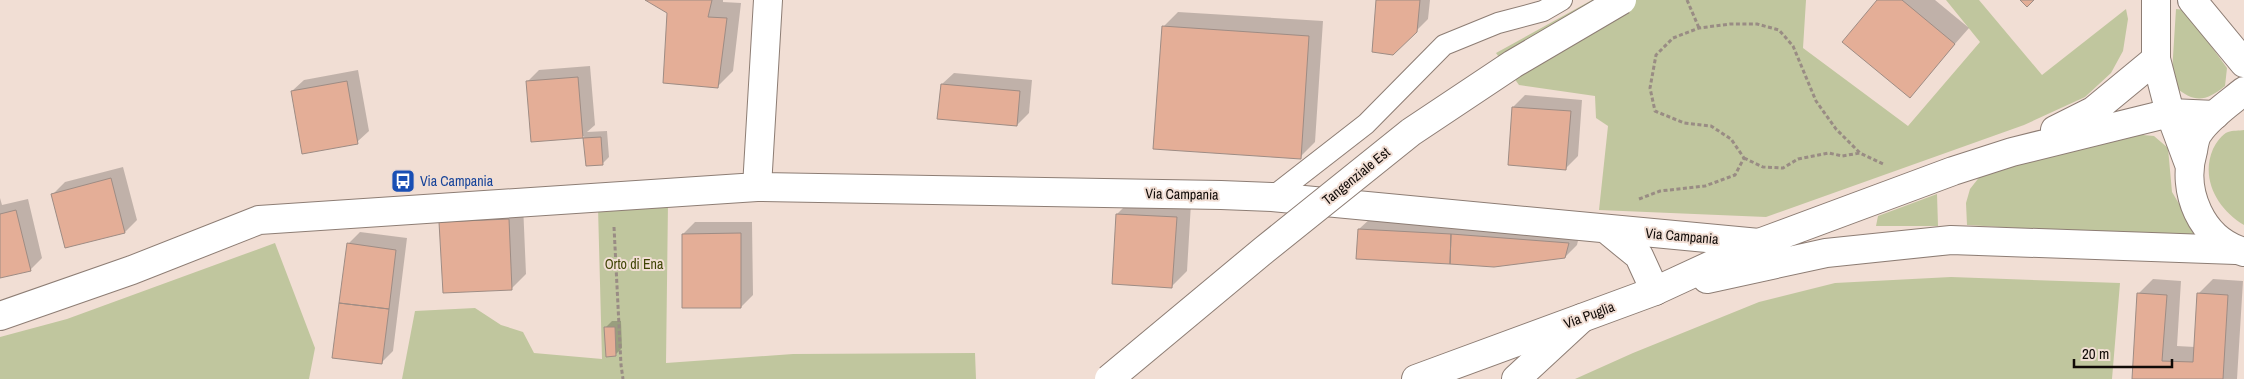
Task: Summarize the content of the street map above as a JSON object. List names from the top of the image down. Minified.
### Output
{"streets":{"main road":["Tangenziale Est","Via Campania","Via Puglia"]},"crossings":[["Via Campania","Via Puglia"]],"parks":["Orto di Ena"],"places":{"bus stop":["Via Campania"]},"scale_bar":"20 m"}
